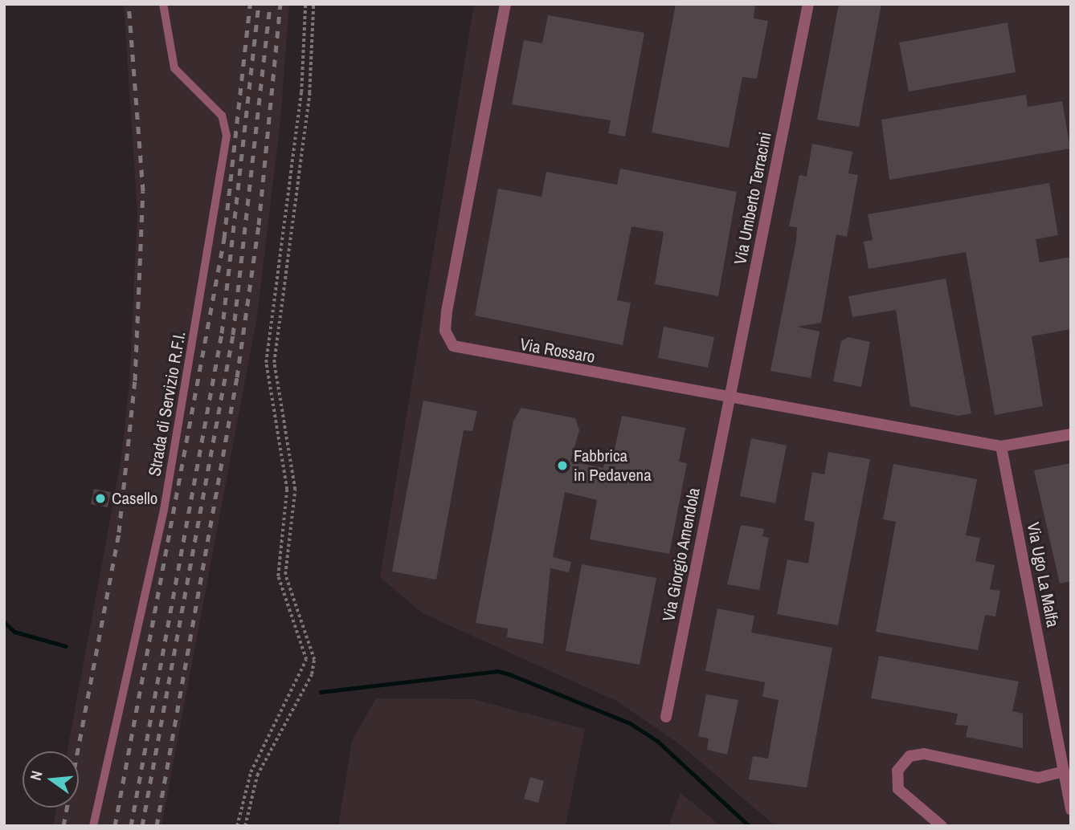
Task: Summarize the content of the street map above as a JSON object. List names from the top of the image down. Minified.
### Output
{"streets":{"street":["Via Umberto Terracini","Via Rossaro","Via Giorgio Amendola","Via Ugo La Malfa"],"lane":["Strada di Servizio R.F.I."]},"crossings":[["Via Umberto Terracini","Via Rossaro"],["Via Umberto Terracini","Via Giorgio Amendola"],["Via Rossaro","Via Giorgio Amendola"],["Via Rossaro","Via Ugo La Malfa"]],"places":["Fabbrica in Pedavena","Casello"],"north":"left"}
